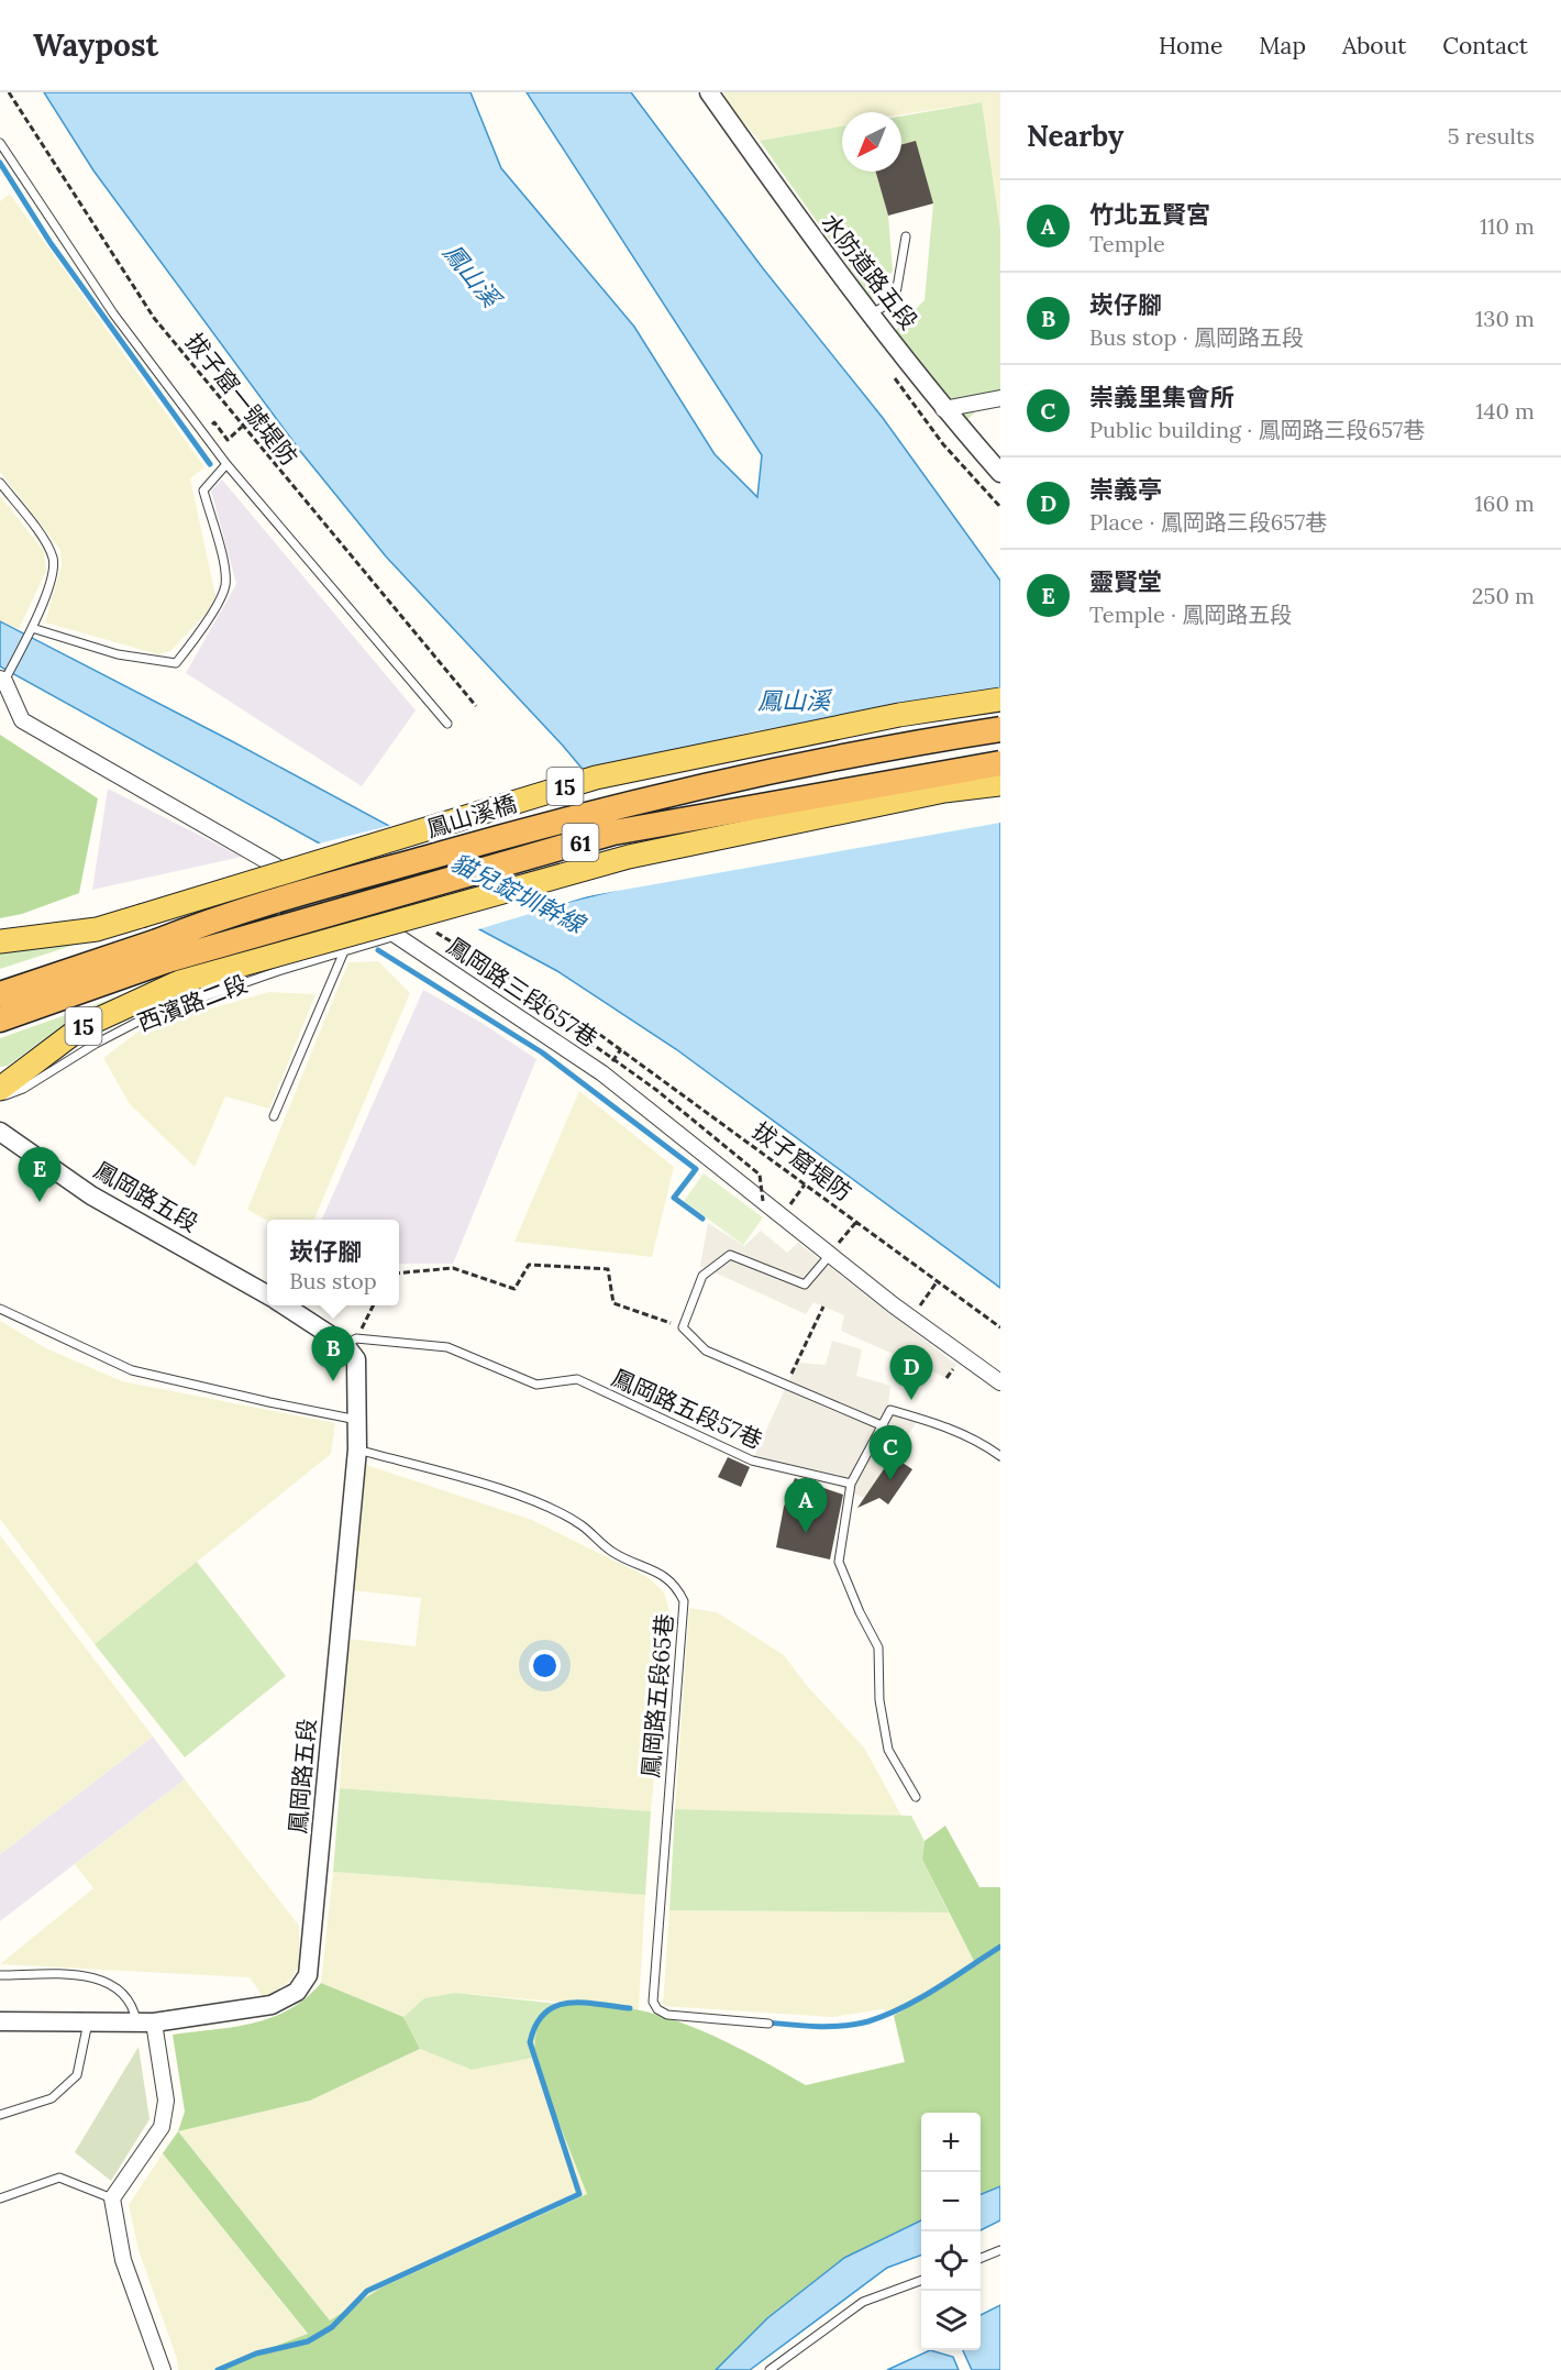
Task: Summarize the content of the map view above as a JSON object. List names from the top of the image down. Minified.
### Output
{"streets":{"highway":["鳳山溪橋","61"],"main road":["15","西濱路二段"],"street":["水防道路五段","鳳岡路三段657巷","鳳岡路五段"],"lane":["鳳岡路五段57巷","鳳岡路五段65巷"],"path":["拔子窟一號堤防","拔子窟堤防"]},"crossings":[["15","西濱路二段"],["鳳山溪橋","61"],["鳳岡路三段657巷","西濱路二段"],["鳳岡路五段","鳳岡路五段57巷"],["鳳岡路五段","鳳岡路五段65巷"]],"water":["鳳山溪","貓兒錠圳幹線"],"north":"bottom left","page":{"header":"Waypost","nav":["Home","Map","About","Contact"],"heading":["Nearby","5 results"],"list":[{"mark":"A","name":"竹北五賢宮","note":"Temple","value":"110 m"},{"mark":"B","name":"崁仔腳","note":"Bus stop · 鳳岡路五段","value":"130 m"},{"mark":"C","name":"崇義里集會所","note":"Public building · 鳳岡路三段657巷","value":"140 m"},{"mark":"D","name":"崇義亭","note":"Place · 鳳岡路三段657巷","value":"160 m"},{"mark":"E","name":"靈賢堂","note":"Temple · 鳳岡路五段","value":"250 m"}],"pins":["E","B","D","C","A"],"popup":["崁仔腳","Bus stop"],"map_buttons":["+","−"]}}
